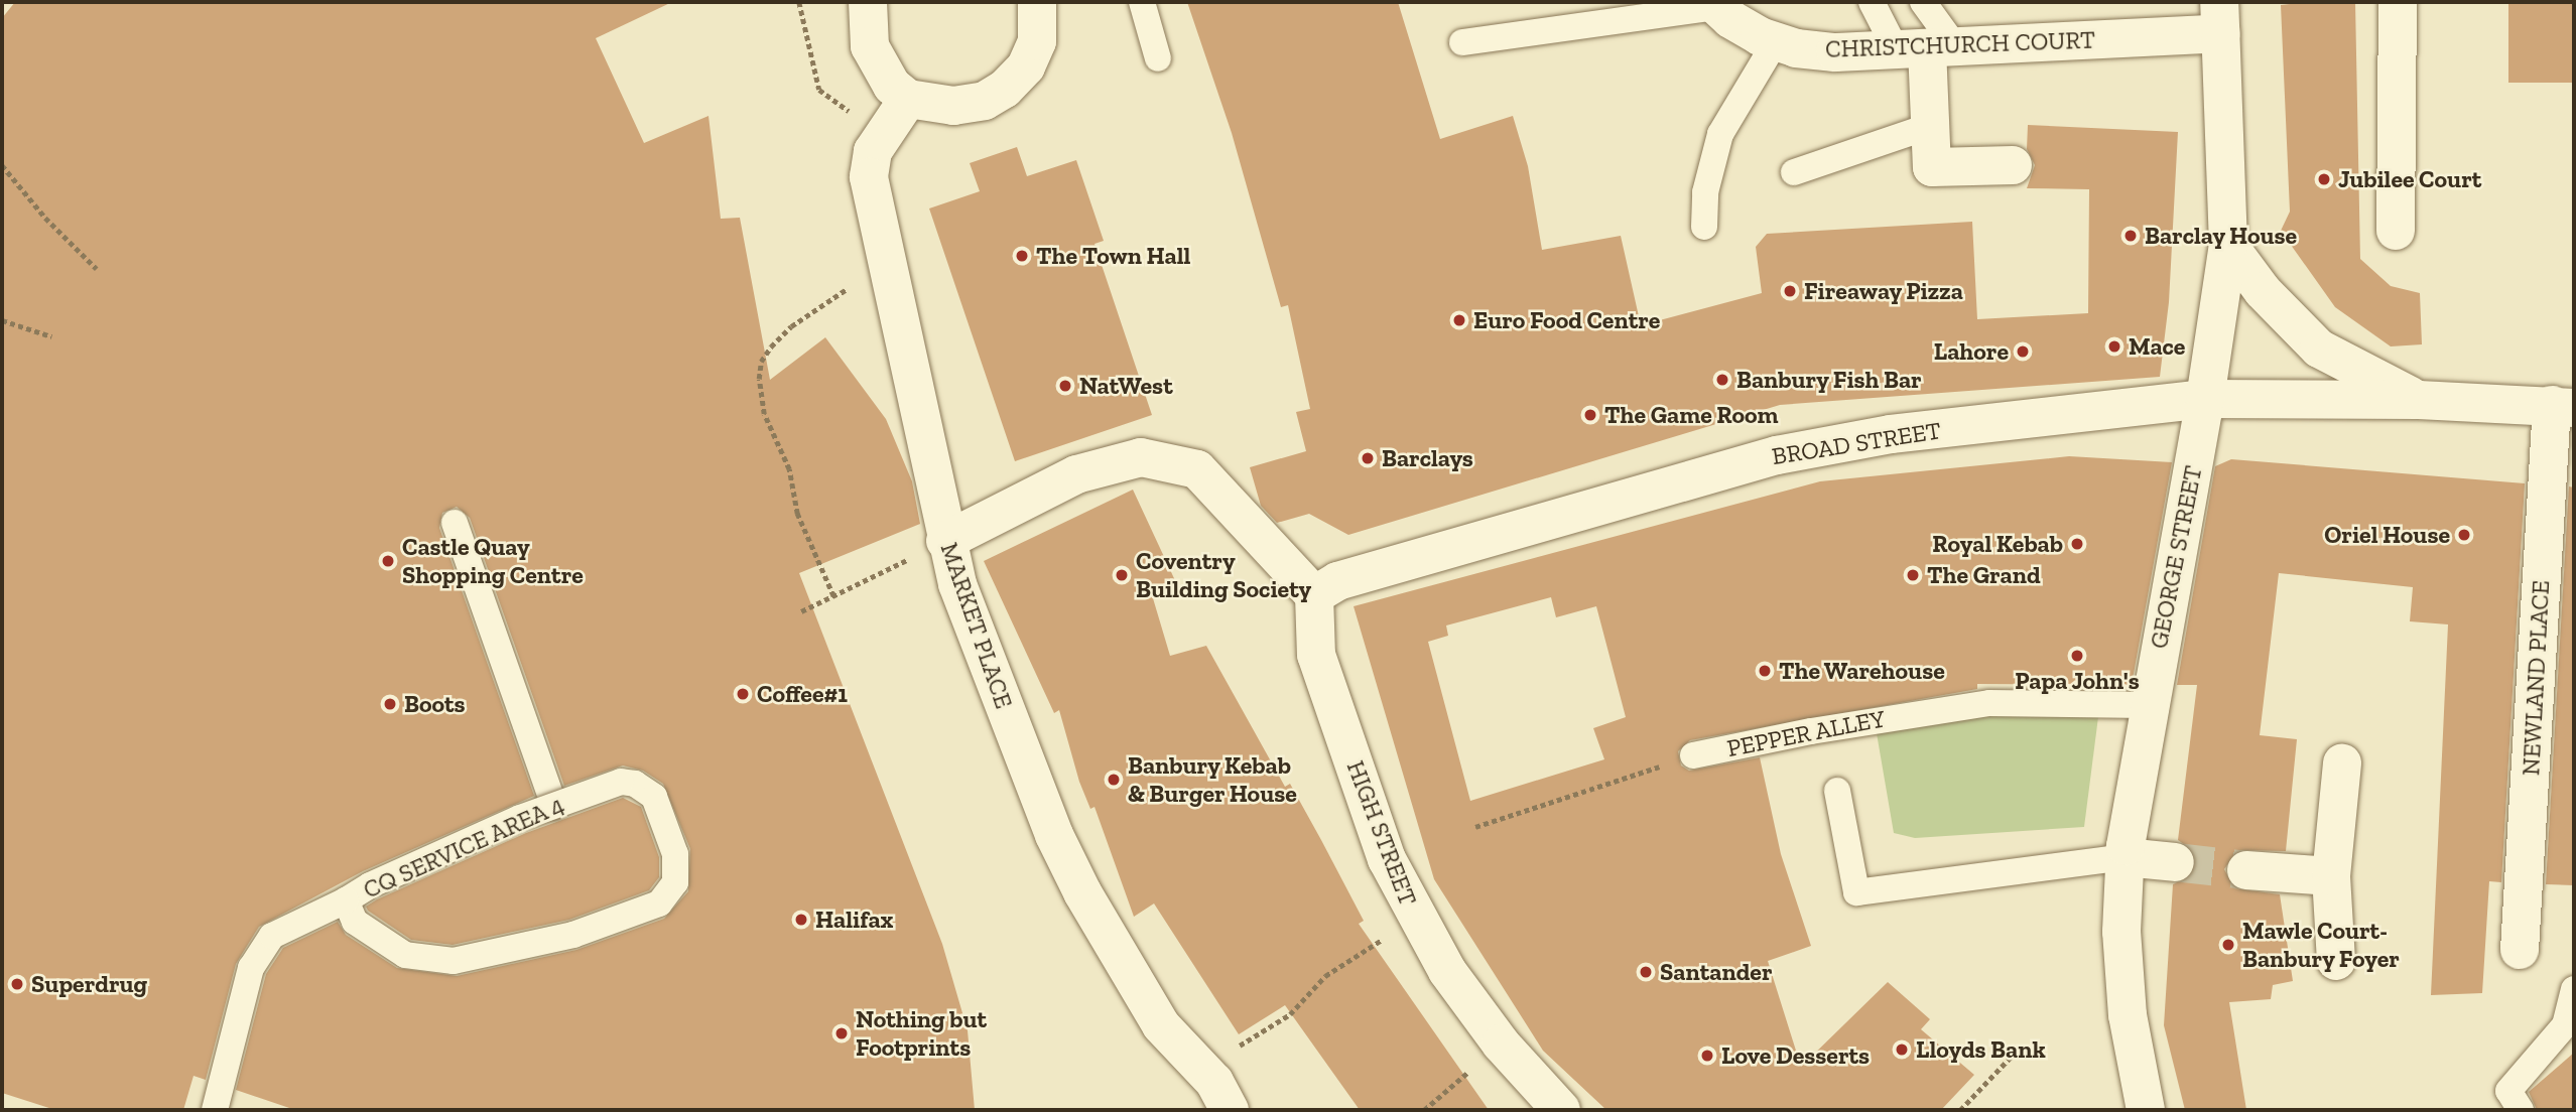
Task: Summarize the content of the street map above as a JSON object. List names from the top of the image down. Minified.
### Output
{"streets":{"street":["CHRISTCHURCH COURT","BROAD STREET","GEORGE STREET","MARKET PLACE","NEWLAND PLACE","HIGH STREET"],"lane":["PEPPER ALLEY","CQ SERVICE AREA 4"]},"crossings":[["CHRISTCHURCH COURT","GEORGE STREET"],["BROAD STREET","GEORGE STREET"],["BROAD STREET","NEWLAND PLACE"],["BROAD STREET","HIGH STREET"],["GEORGE STREET","PEPPER ALLEY"]],"places":["Jubilee Court","Barclay House","The Town Hall","Fireaway Pizza","Euro Food Centre","Mace","Lahore","Banbury Fish Bar","NatWest","The Game Room","Barclays","Oriel House","Royal Kebab","Castle Quay Shopping Centre","Coventry Building Society","The Grand","Papa John's","The Warehouse","Coffee#1","Boots","Banbury Kebab & Burger House","Halifax","Mawle Court- Banbury Foyer","Santander","Superdrug","Nothing but Footprints","Lloyds Bank","Love Desserts"]}
